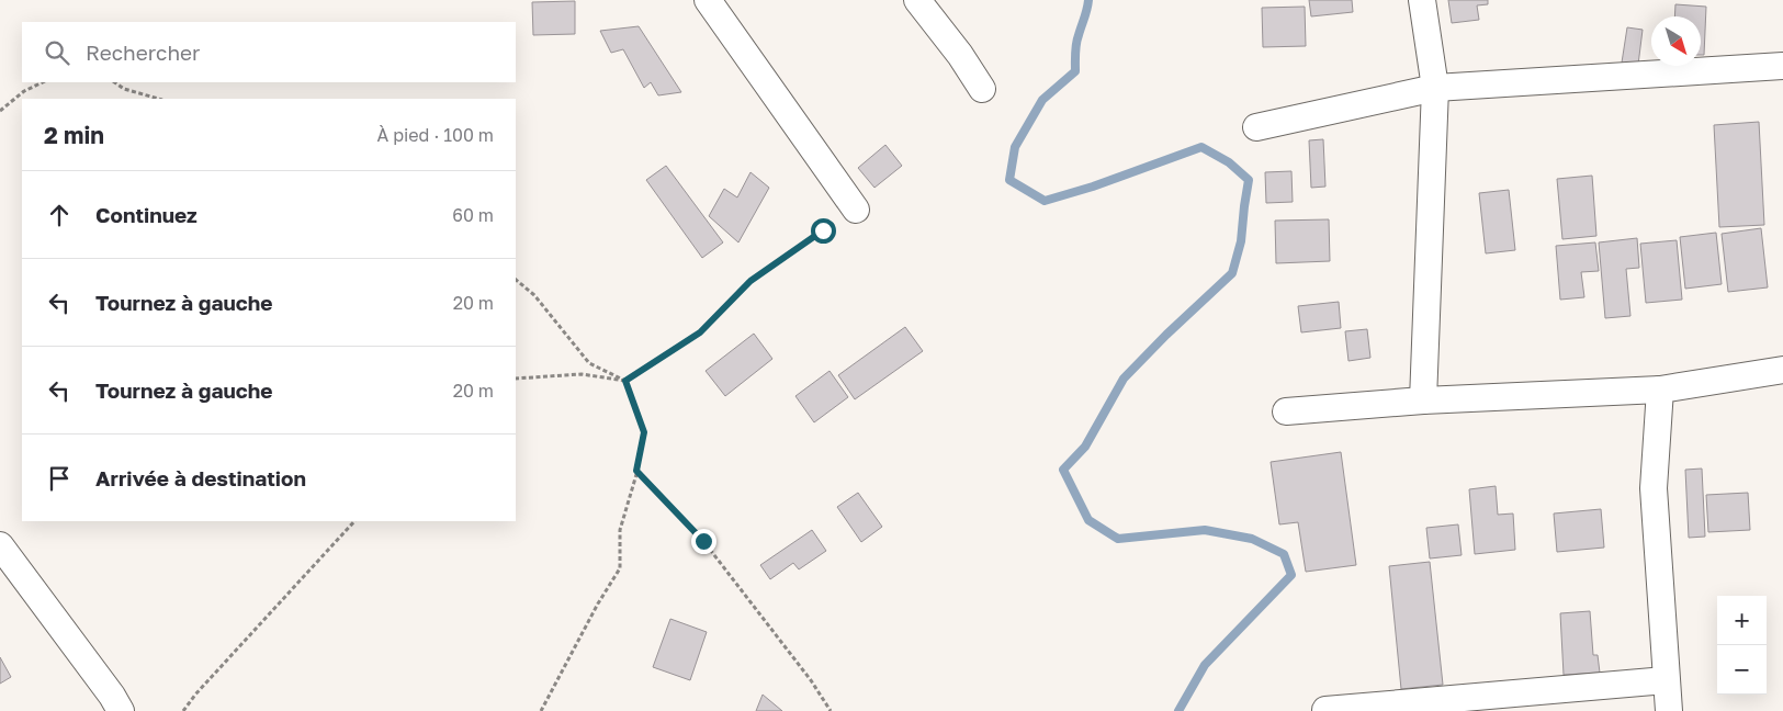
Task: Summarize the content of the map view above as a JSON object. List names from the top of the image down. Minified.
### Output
{"north":"bottom right","page":{"search":"Rechercher","heading":["2 min","À pied · 100 m"],"list":[["Continuez","60 m"],["Tournez à gauche","20 m"],["Tournez à gauche","20 m"],"Arrivée à destination"],"map_buttons":["+","−"]}}
